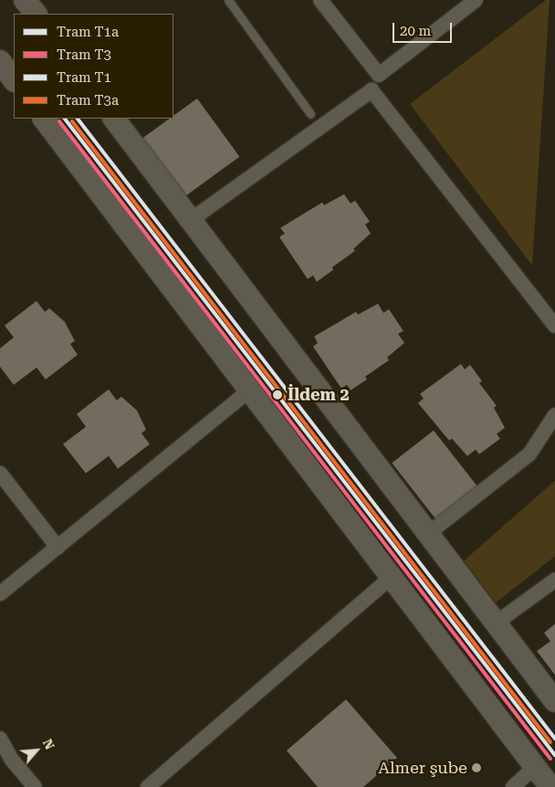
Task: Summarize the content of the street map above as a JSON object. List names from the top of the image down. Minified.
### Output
{"places":["İldem 2","Almer şube"],"lines":["tram line T1a","tram line T1","tram line T3","tram line T3a"],"legend":["Tram T1a","Tram T3","Tram T1","Tram T3a"],"scale_bar":"20 m","north":"top right"}
